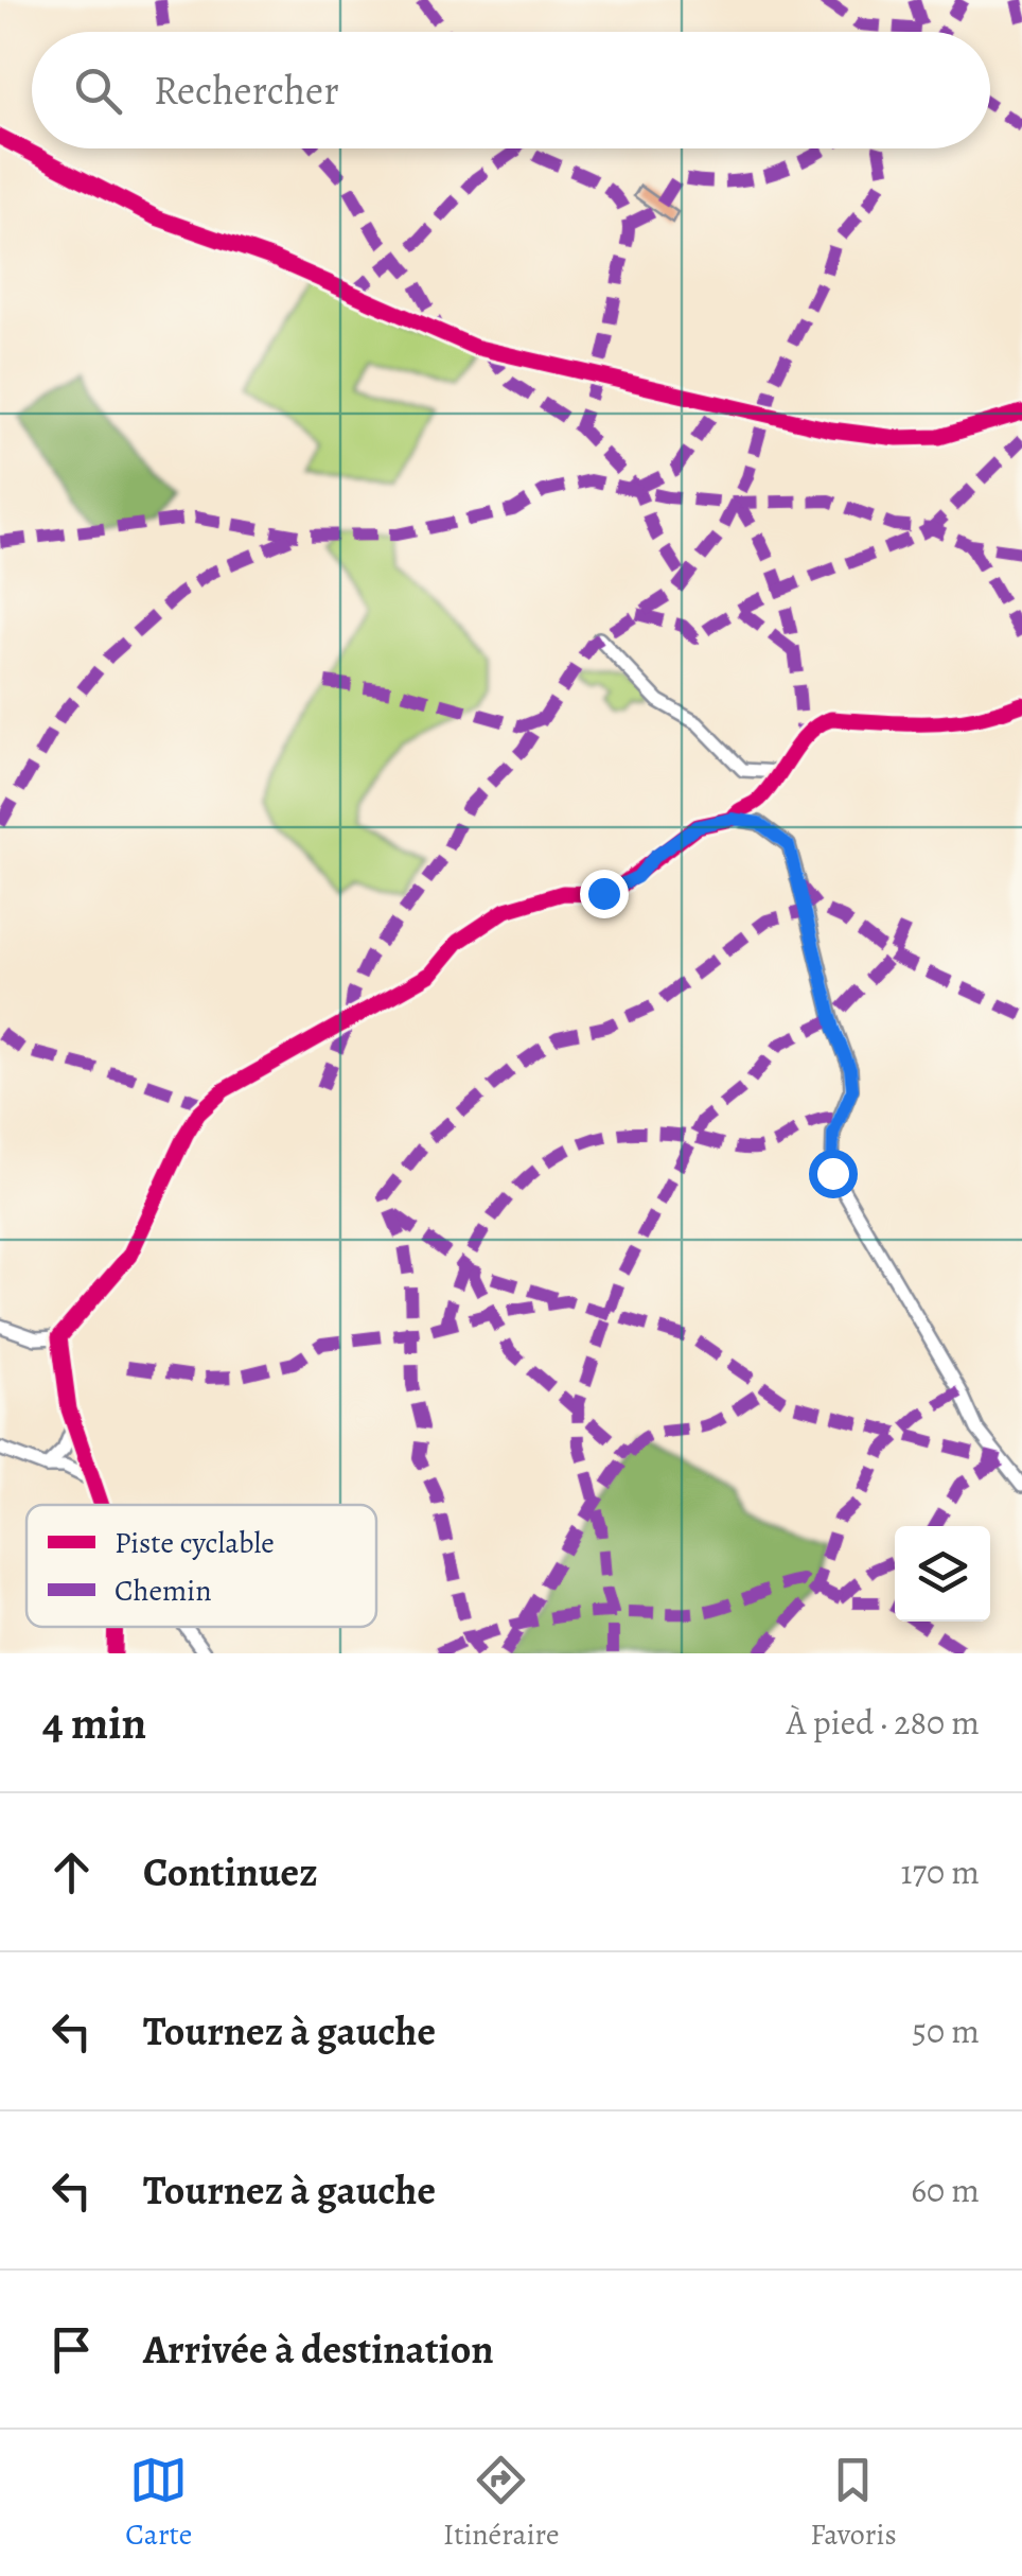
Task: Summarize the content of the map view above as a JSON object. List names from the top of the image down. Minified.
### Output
{"legend":["Piste cyclable","Chemin"],"page":{"search":"Rechercher","heading":["4 min","À pied · 280 m"],"list":[["Continuez","170 m"],["Tournez à gauche","50 m"],["Tournez à gauche","60 m"],"Arrivée à destination"],"nav":["Carte","Itinéraire","Favoris"]}}
